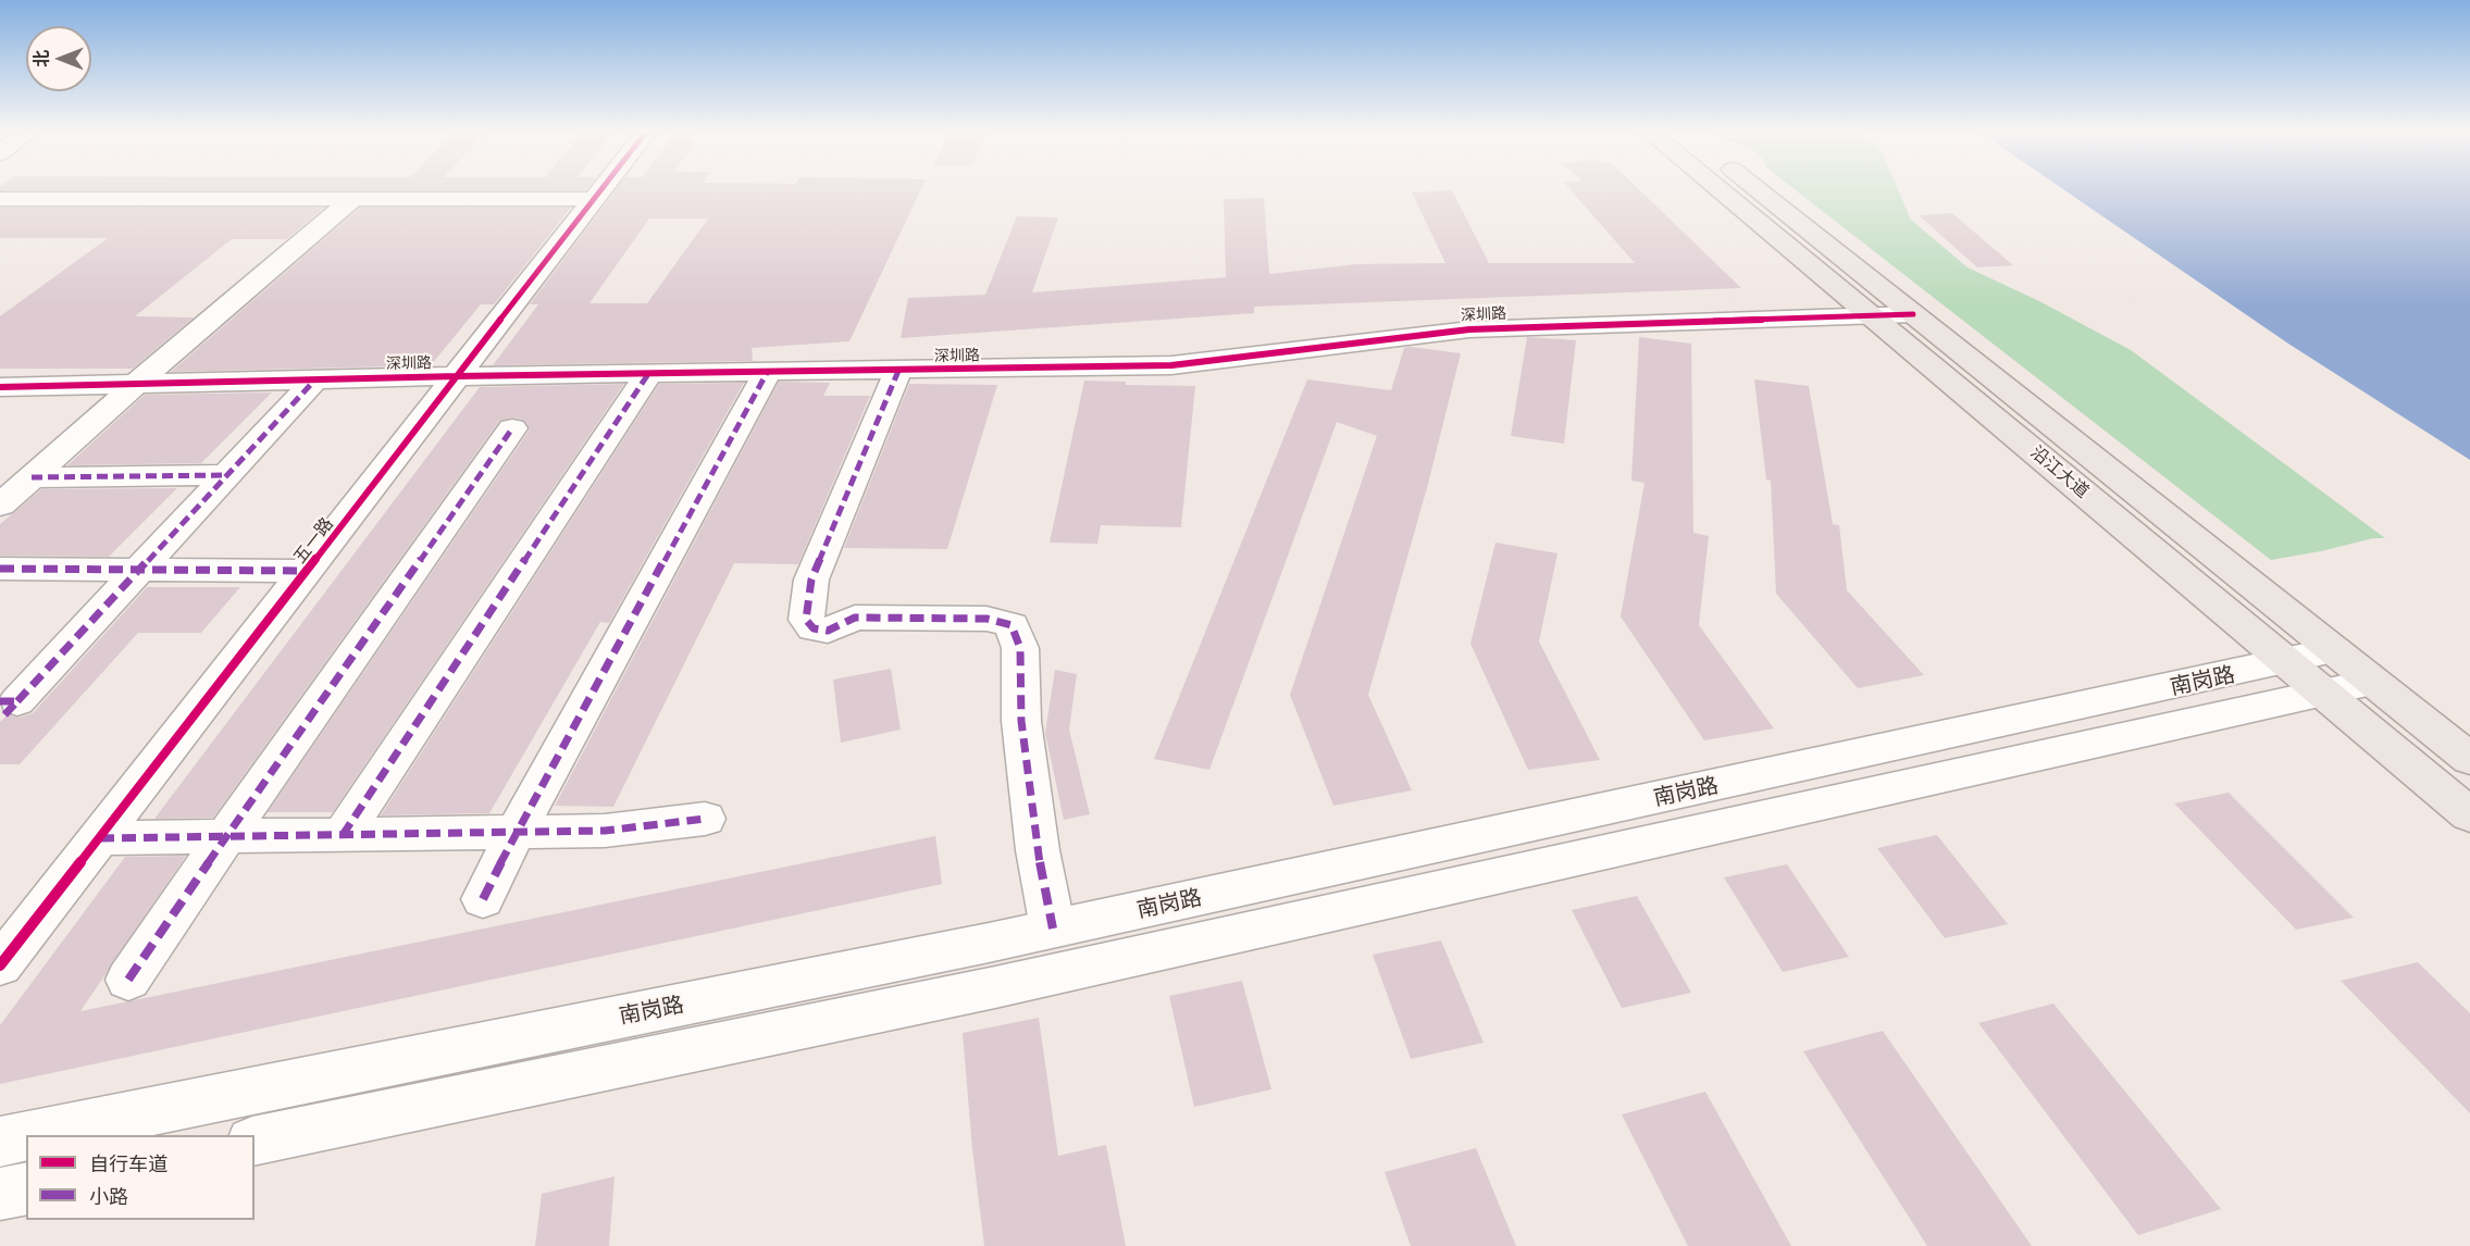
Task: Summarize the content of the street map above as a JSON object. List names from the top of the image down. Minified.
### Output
{"streets":{"main road":["沿江大道"],"street":["深圳路","五一路","南岗路"]},"crossings":[["深圳路","沿江大道"],["深圳路","五一路"],["沿江大道","南岗路"]],"legend":["自行车道","小路"],"north":"left"}
